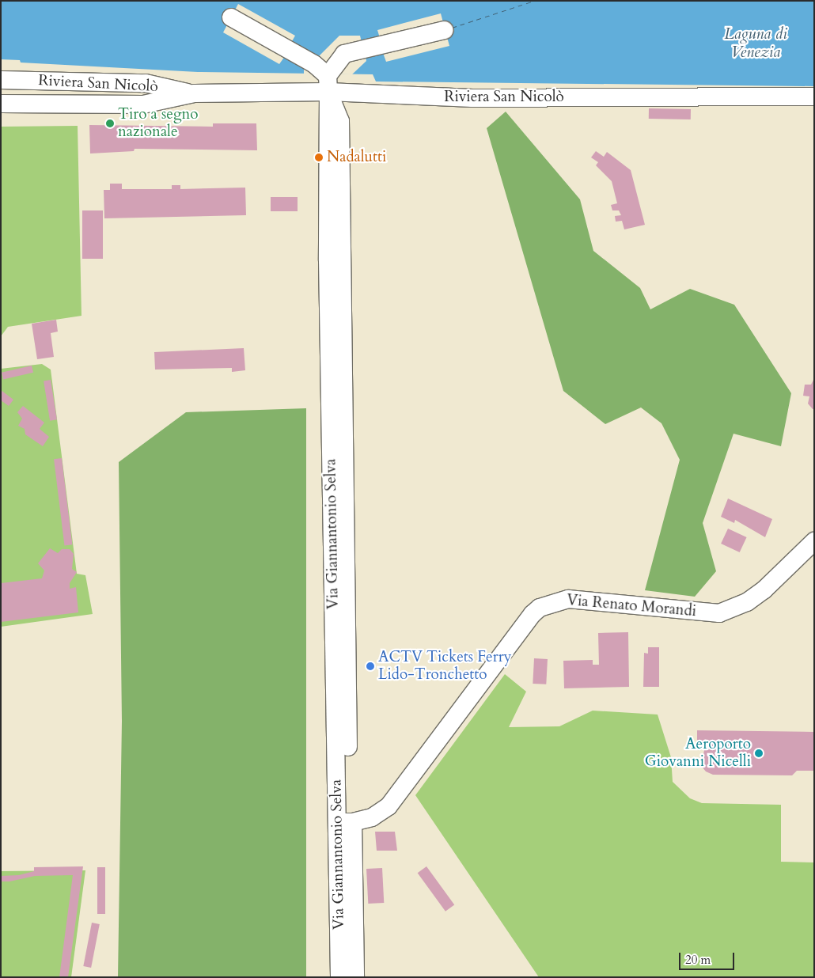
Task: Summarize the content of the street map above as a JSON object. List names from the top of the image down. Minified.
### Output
{"streets":{"street":["Riviera San Nicolò","Via Giannantonio Selva","Via Renato Morandi"]},"crossings":[["Riviera San Nicolò","Via Giannantonio Selva"],["Via Giannantonio Selva","Via Renato Morandi"]],"water":["Laguna di Venezia"],"places":["Tiro a segno nazionale","Nadalutti","ACTV Tickets Ferry Lido-Tronchetto","Aeroporto Giovanni Nicelli"],"scale_bar":"20 m"}
